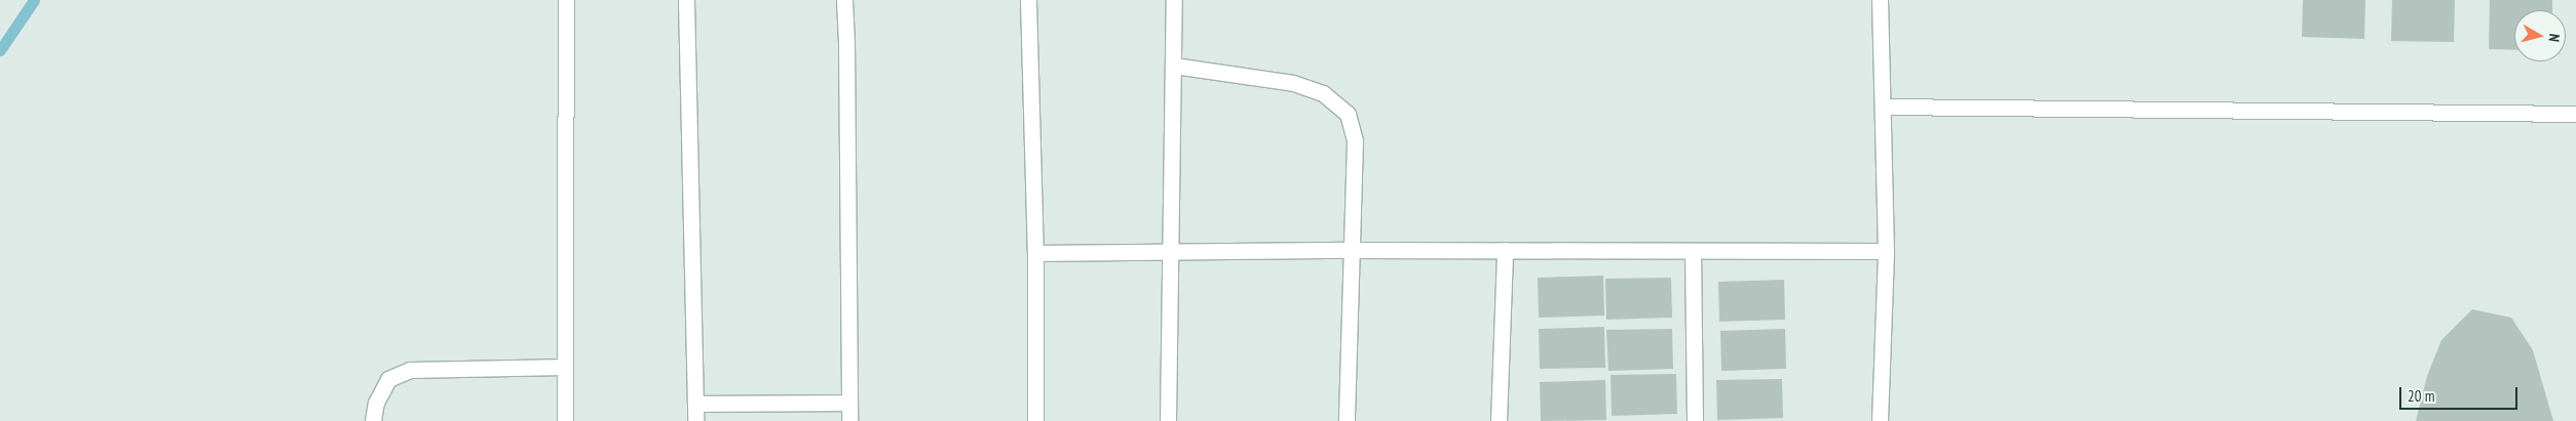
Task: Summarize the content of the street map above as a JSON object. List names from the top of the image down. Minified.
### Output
{"scale_bar":"20 m","north":"right"}
